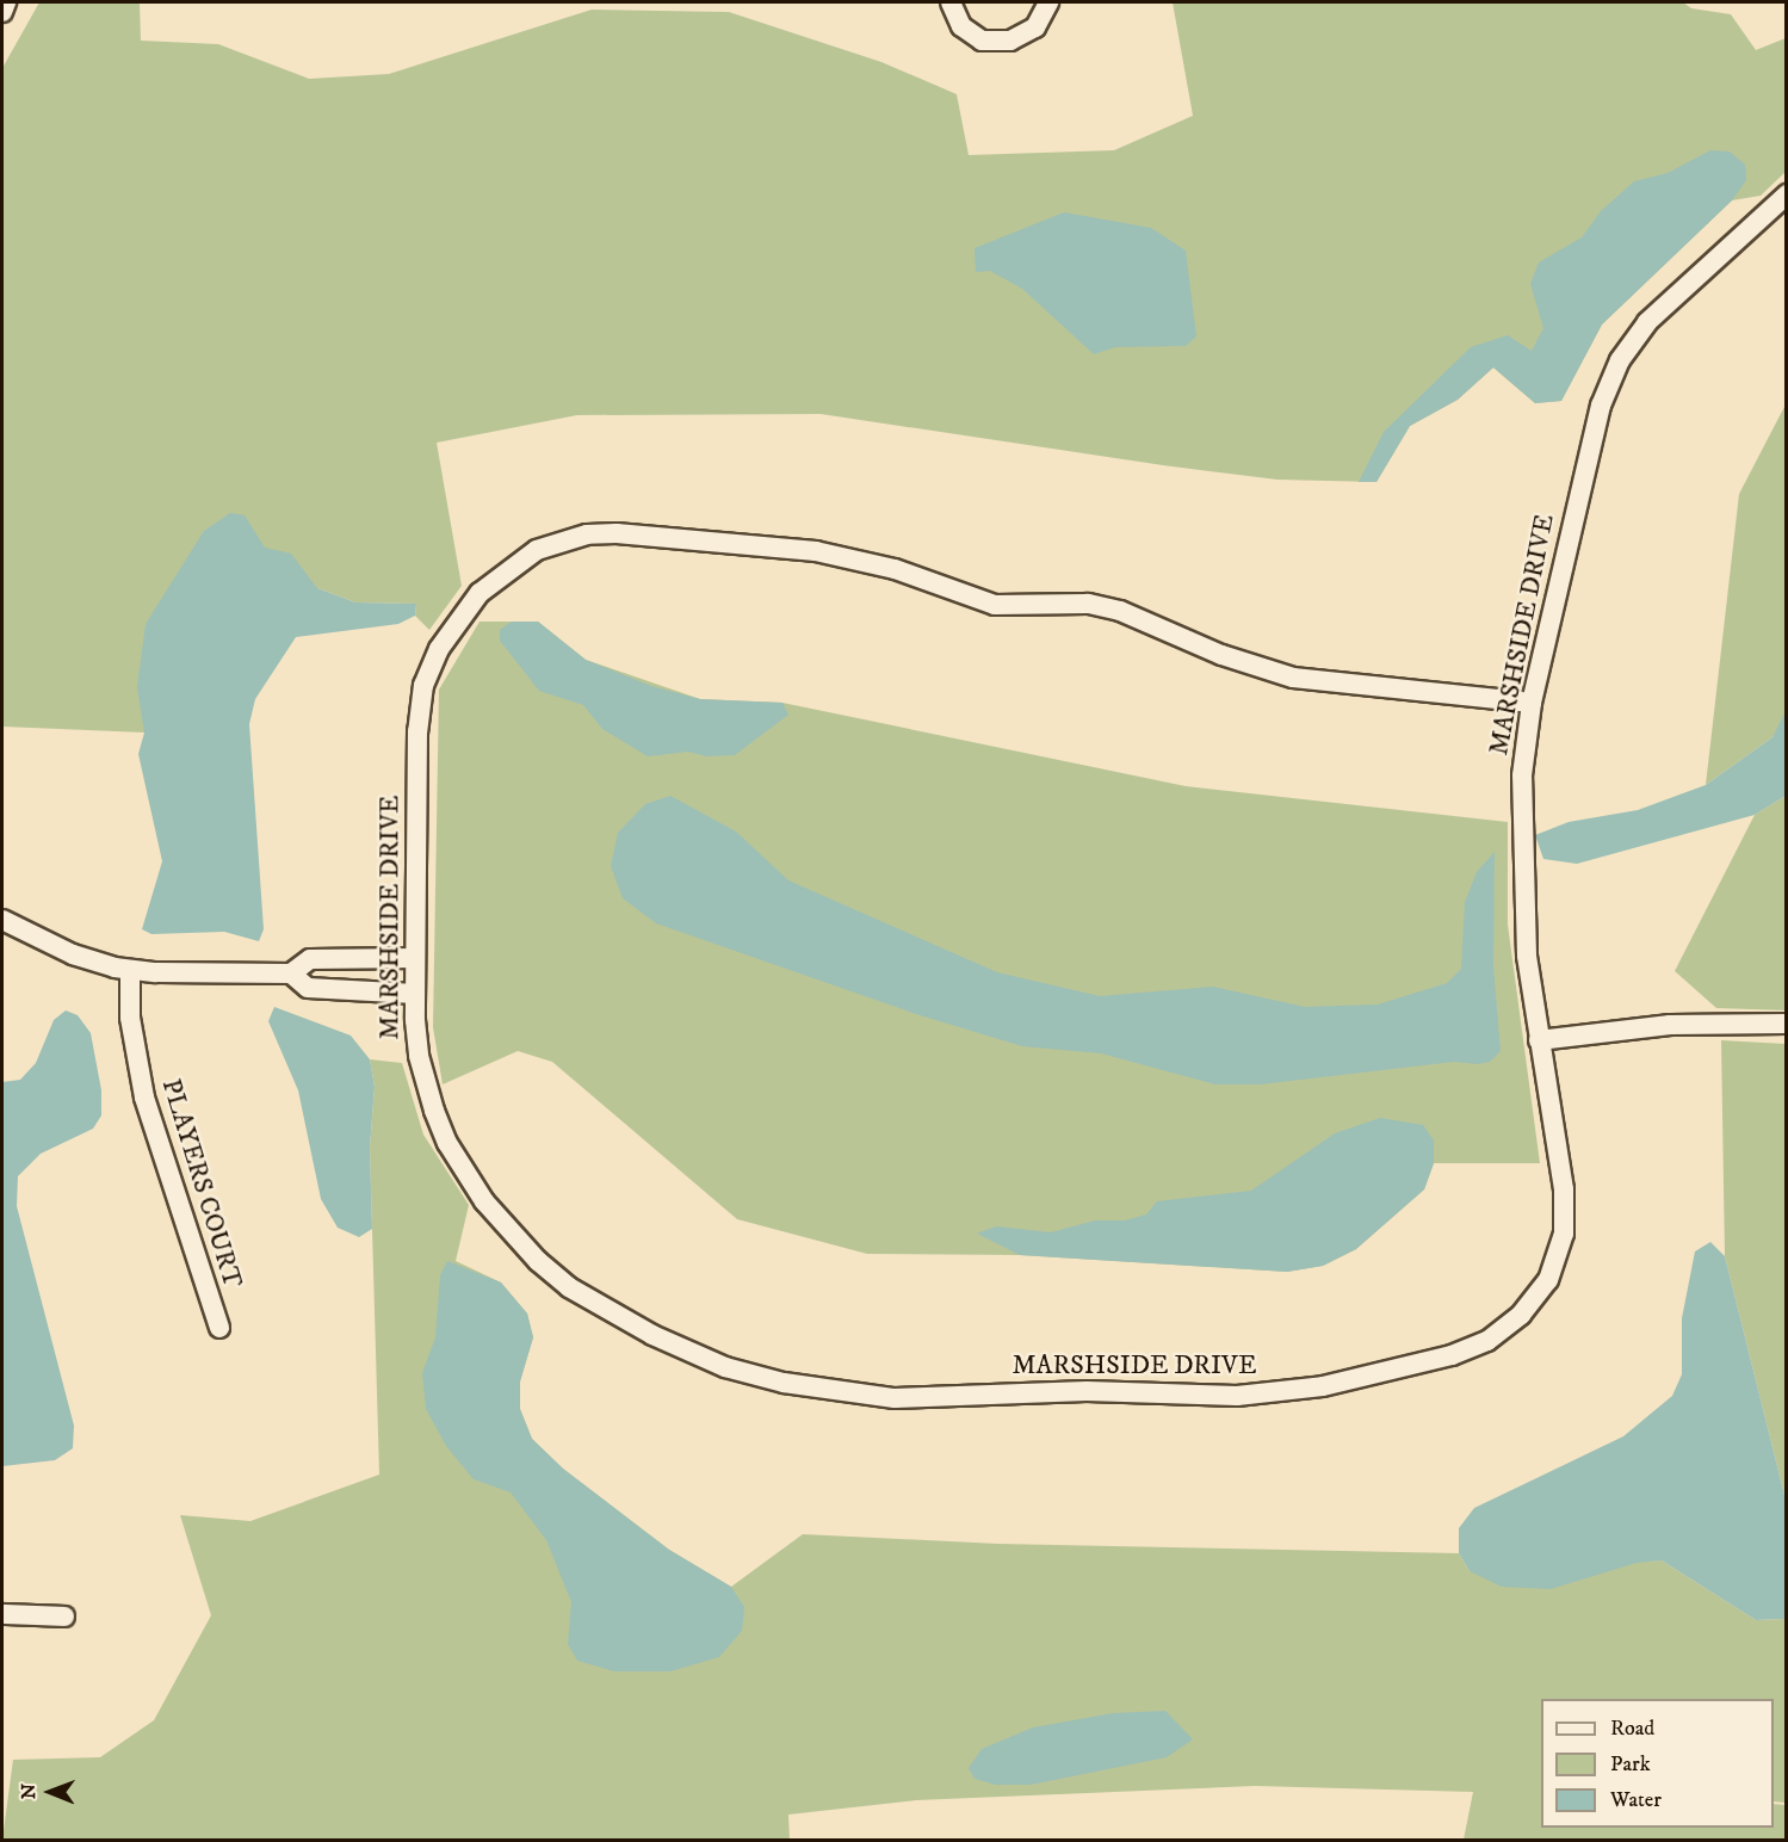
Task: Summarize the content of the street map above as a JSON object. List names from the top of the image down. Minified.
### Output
{"streets":{"street":["MARSHSIDE DRIVE","PLAYERS COURT"]},"legend":["Road","Park","Water"],"north":"left"}
